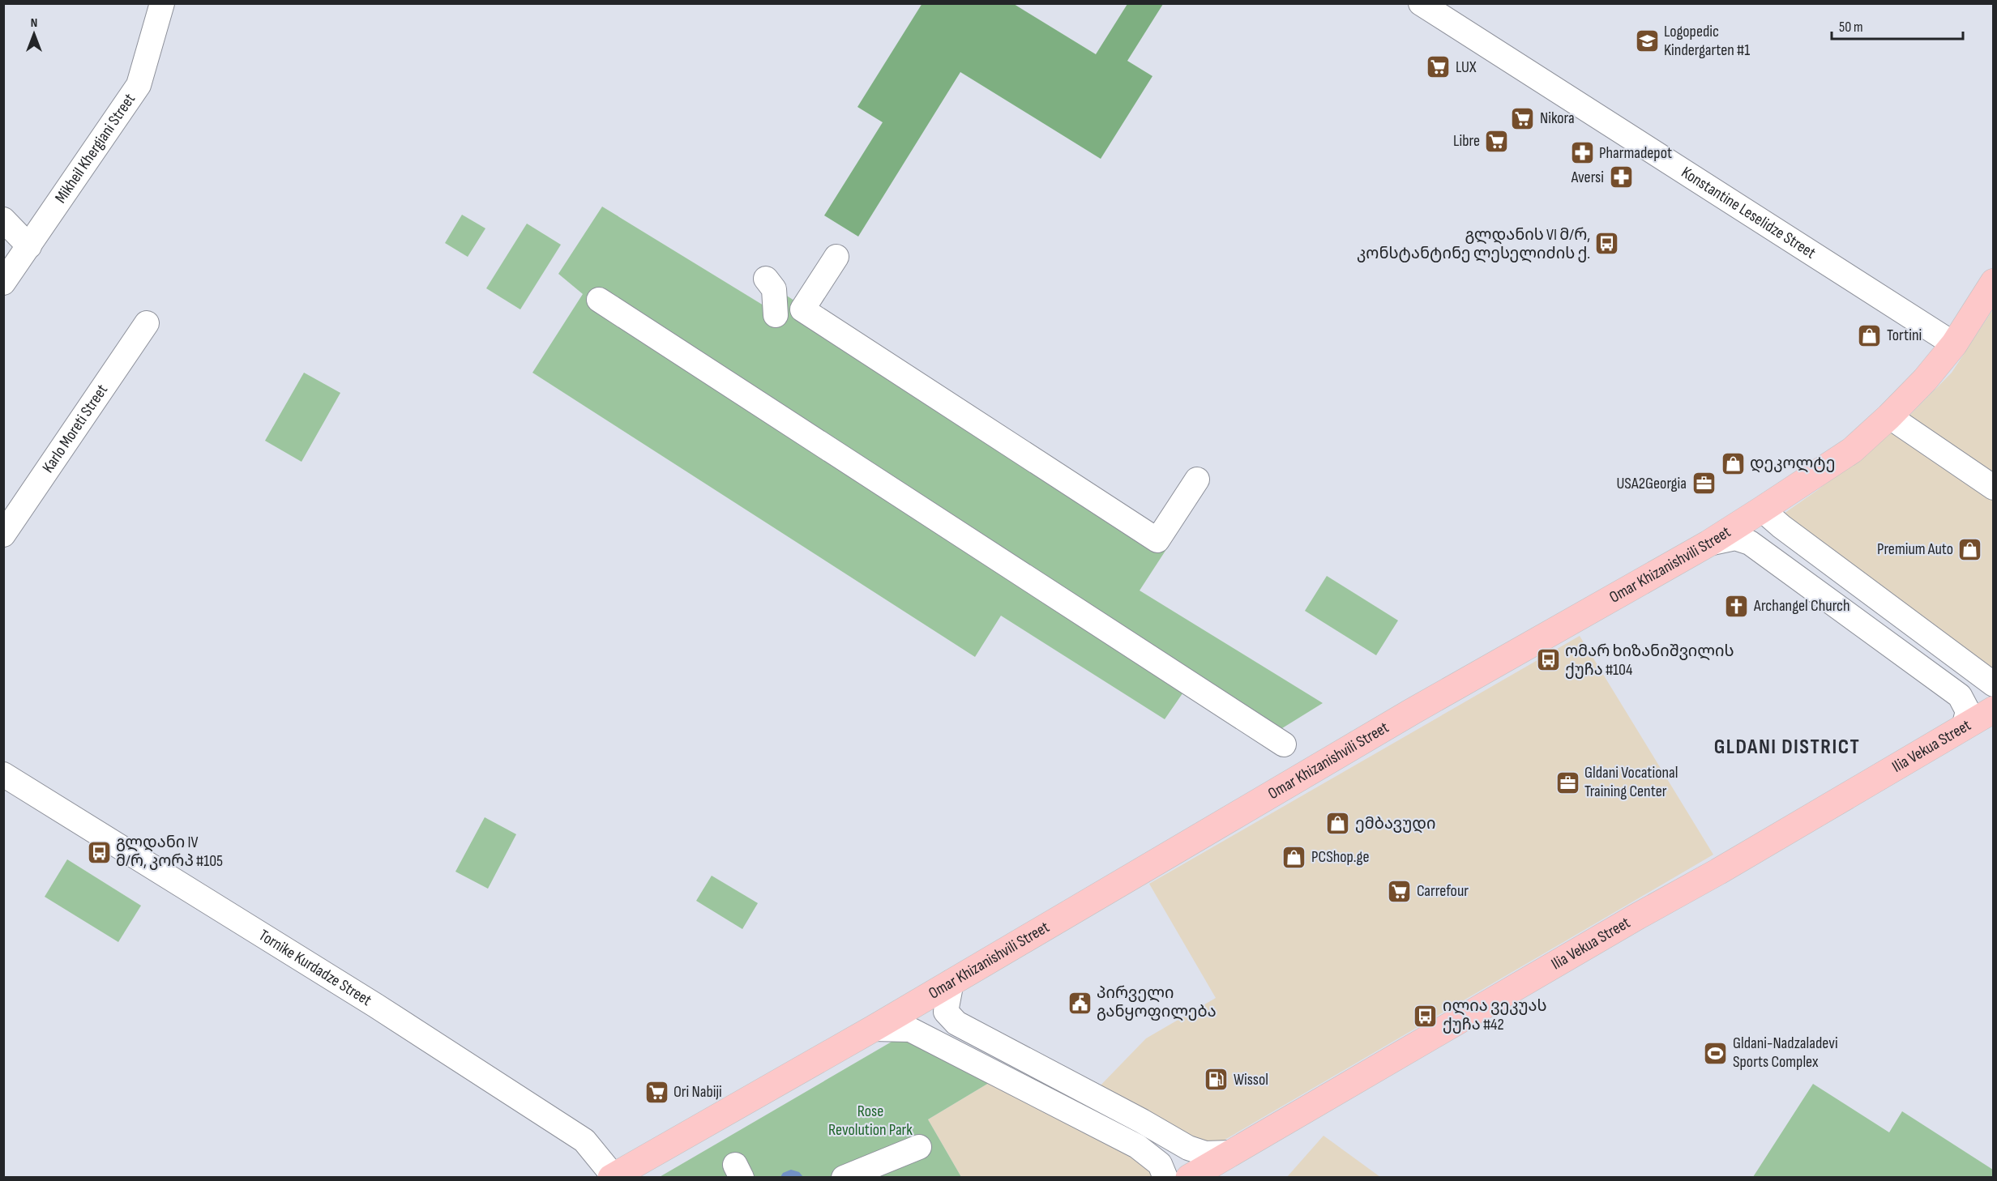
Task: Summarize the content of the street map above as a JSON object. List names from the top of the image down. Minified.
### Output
{"streets":{"main road":["Omar Khizanishvili Street","Ilia Vekua Street"],"street":["Mikheil Khergiani Street","Konstantine Leselidze Street","Karlo Moreti Street","Tornike Kurdadze Street"]},"crossings":[["Konstantine Leselidze Street","Omar Khizanishvili Street"],["Omar Khizanishvili Street","Tornike Kurdadze Street"]],"districts":["GLDANI DISTRICT"],"parks":["Rose Revolution Park"],"places":{"school or university":["Logopedic Kindergarten #1"],"supermarket":["LUX","Nikora","Libre","Carrefour","Ori Nabiji"],"pharmacy":["Pharmadepot","Aversi"],"bus stop":["გლდანის VI მ/რ, კონსტანტინე ლესელიძის ქ.","ომარ ხიზანიშვილის ქუჩა #104","გლდანი IV მ/რ, კორპ #105","ილია ვეკუას ქუჩა #42"],"shop":["Tortini","დეკოლტე","Premium Auto","ემბავუდი","PCShop.ge"],"office":["USA2Georgia","Gldani Vocational Training Center"],"church":["Archangel Church"],"public building":["პირველი განყოფილება"],"sports":["Gldani-Nadzaladevi Sports Complex"],"fuel station":["Wissol"]},"scale_bar":"50 m","north":"top"}
